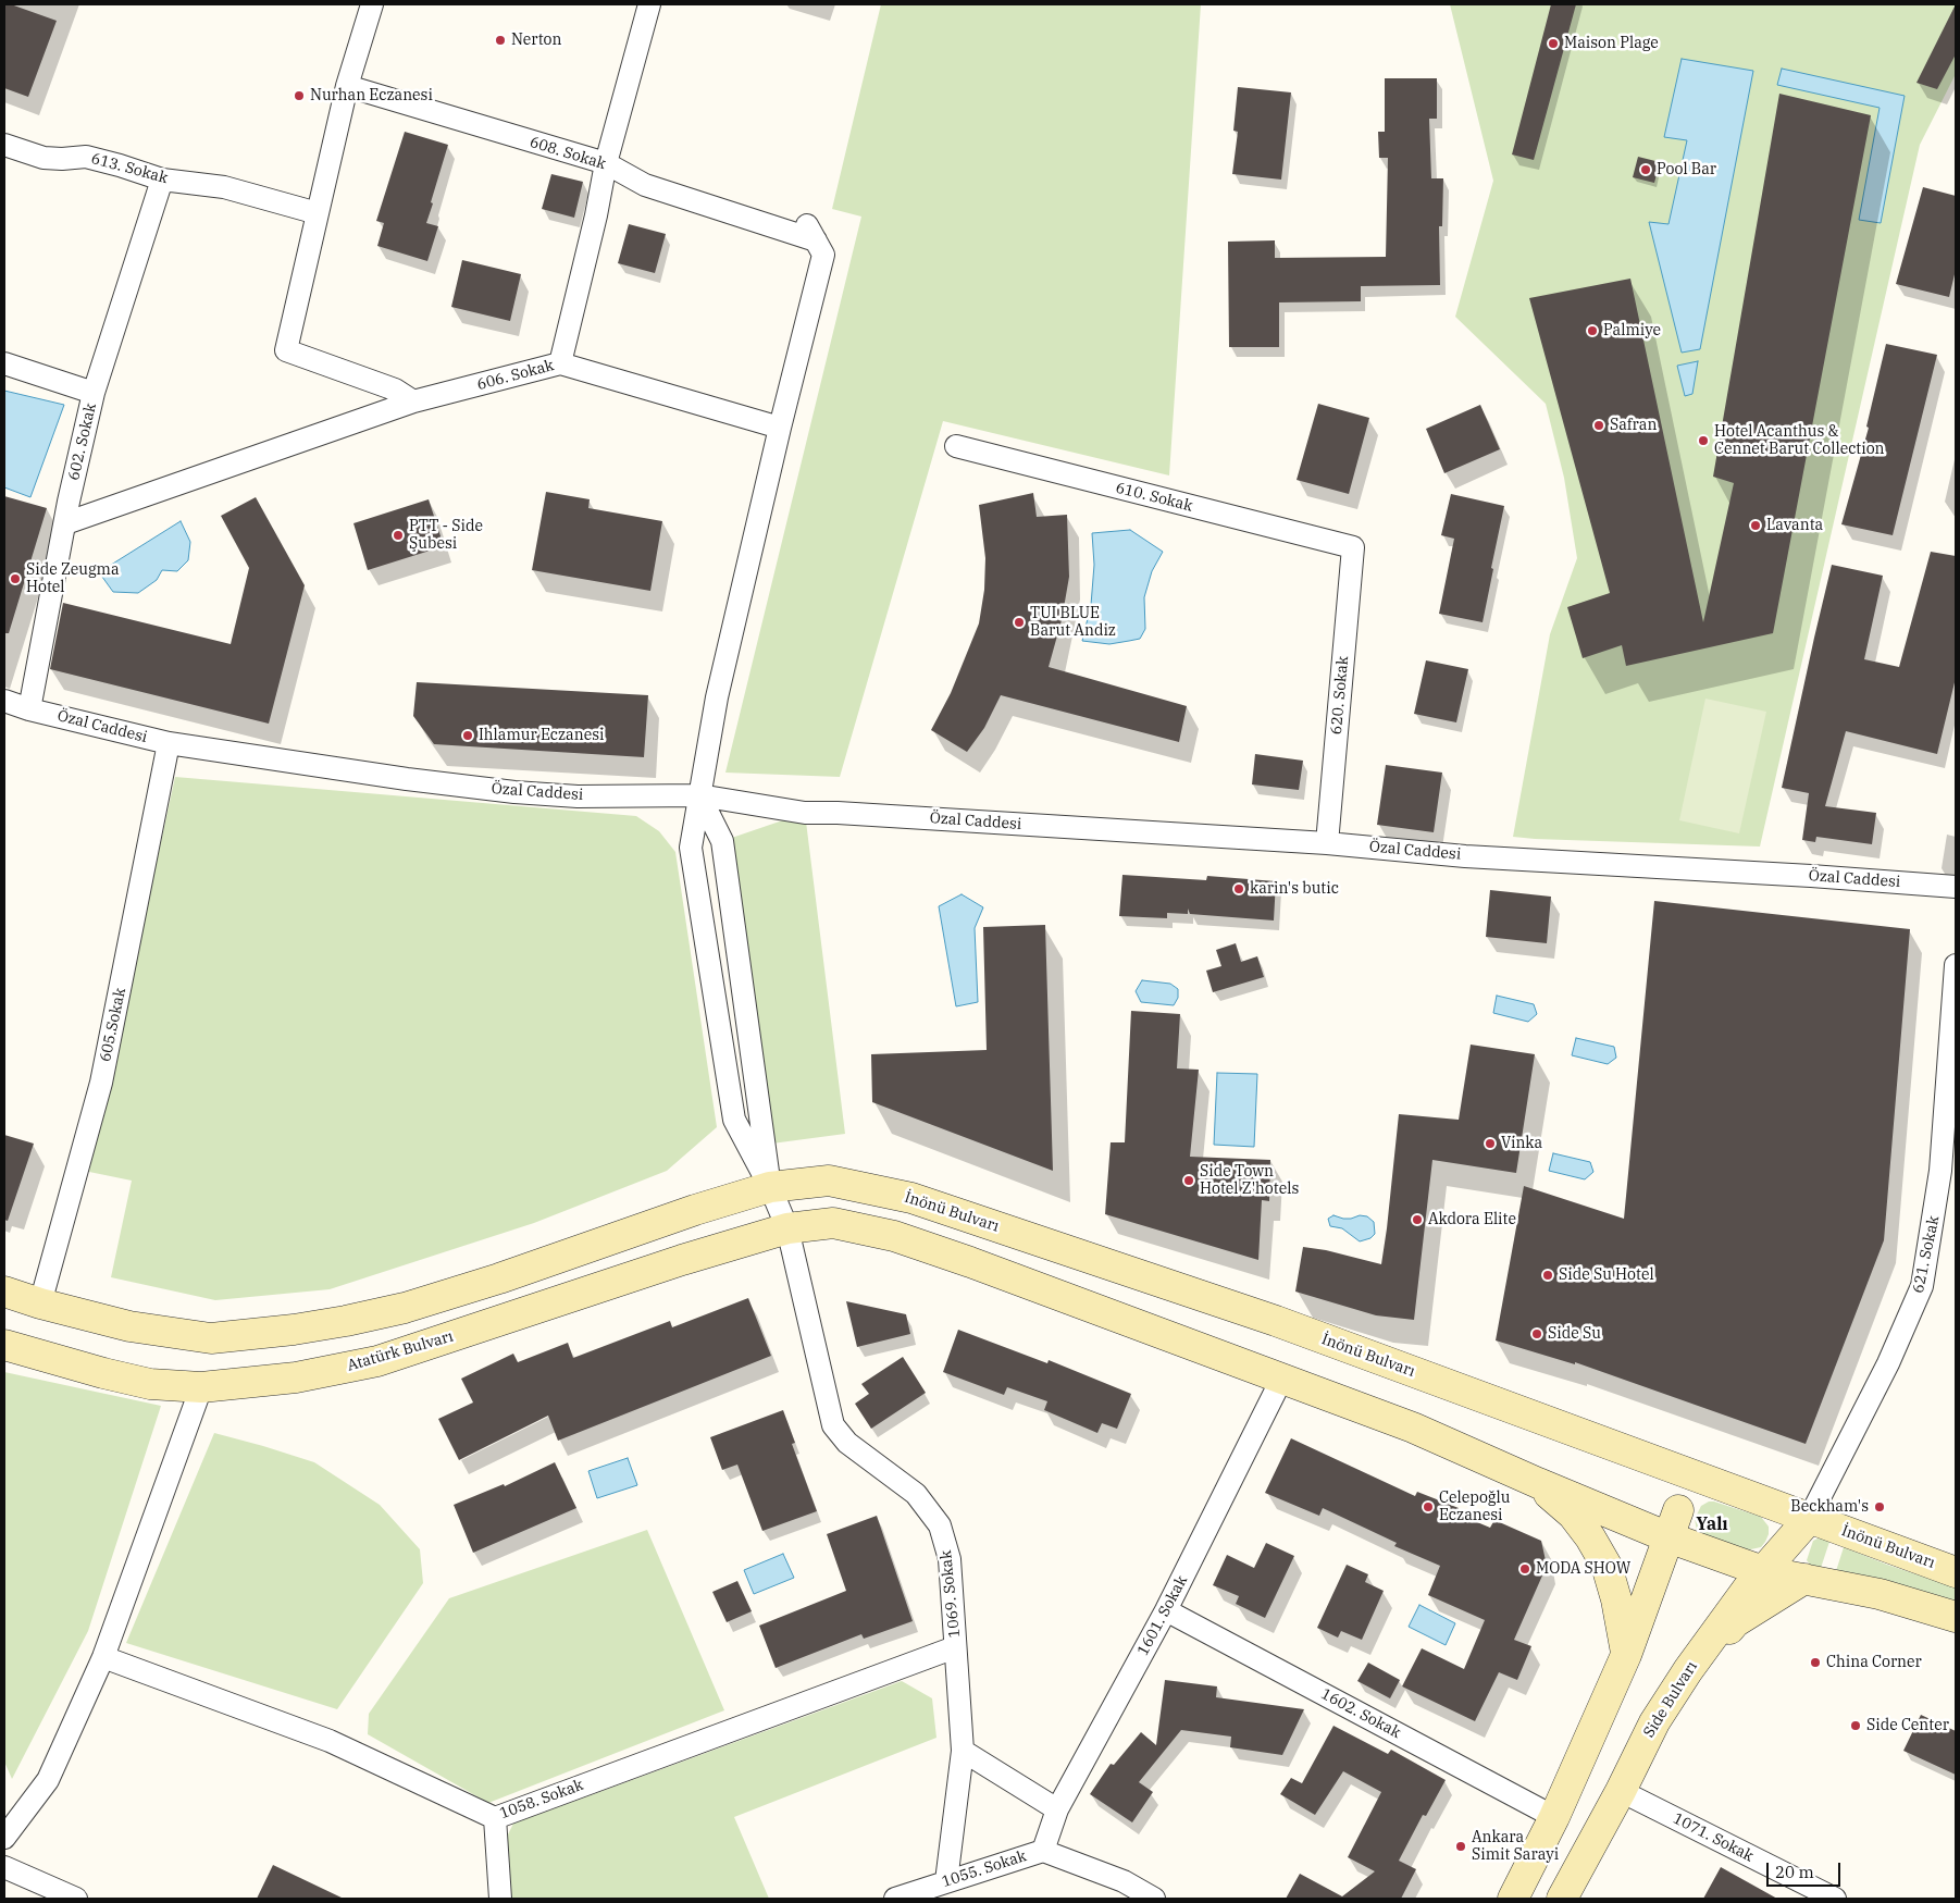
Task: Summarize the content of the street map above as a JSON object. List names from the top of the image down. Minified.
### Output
{"streets":{"main road":["İnönü Bulvarı","Atatürk Bulvarı","Side Bulvarı"],"street":["608. Sokak","613. Sokak","606. Sokak","602. Sokak","610. Sokak","620. Sokak","Özal Caddesi","605.Sokak","621. Sokak","1069. Sokak","1601. Sokak","1602. Sokak","1058. Sokak","1071. Sokak","1055. Sokak"]},"crossings":[["608. Sokak","606. Sokak"],["613. Sokak","602. Sokak"],["606. Sokak","602. Sokak"],["602. Sokak","Özal Caddesi"],["610. Sokak","620. Sokak"],["620. Sokak","Özal Caddesi"],["Özal Caddesi","605.Sokak"],["İnönü Bulvarı","621. Sokak"],["İnönü Bulvarı","1069. Sokak"],["İnönü Bulvarı","Side Bulvarı"],["621. Sokak","Side Bulvarı"],["Atatürk Bulvarı","1069. Sokak"],["1069. Sokak","1058. Sokak"],["1069. Sokak","1055. Sokak"],["1601. Sokak","1602. Sokak"],["1601. Sokak","1055. Sokak"],["Side Bulvarı","1071. Sokak"]],"districts":["Yalı"],"places":["Nerton","Maison Plage","Nurhan Eczanesi","Pool Bar","Palmiye","Safran","Hotel Acanthus & Cennet Barut Collection","Lavanta","PTT - Side Şubesi","Side Zeugma Hotel","TUI BLUE Barut Andiz","Ihlamur Eczanesi","karin's butic","Vinka","Side Town Hotel Z'hotels","Akdora Elite","Side Su Hotel","Side Su","Celepoğlu Eczanesi","Beckham's","MODA SHOW","China Corner","Side Center","Ankara Simit Sarayi"],"scale_bar":"20 m"}
